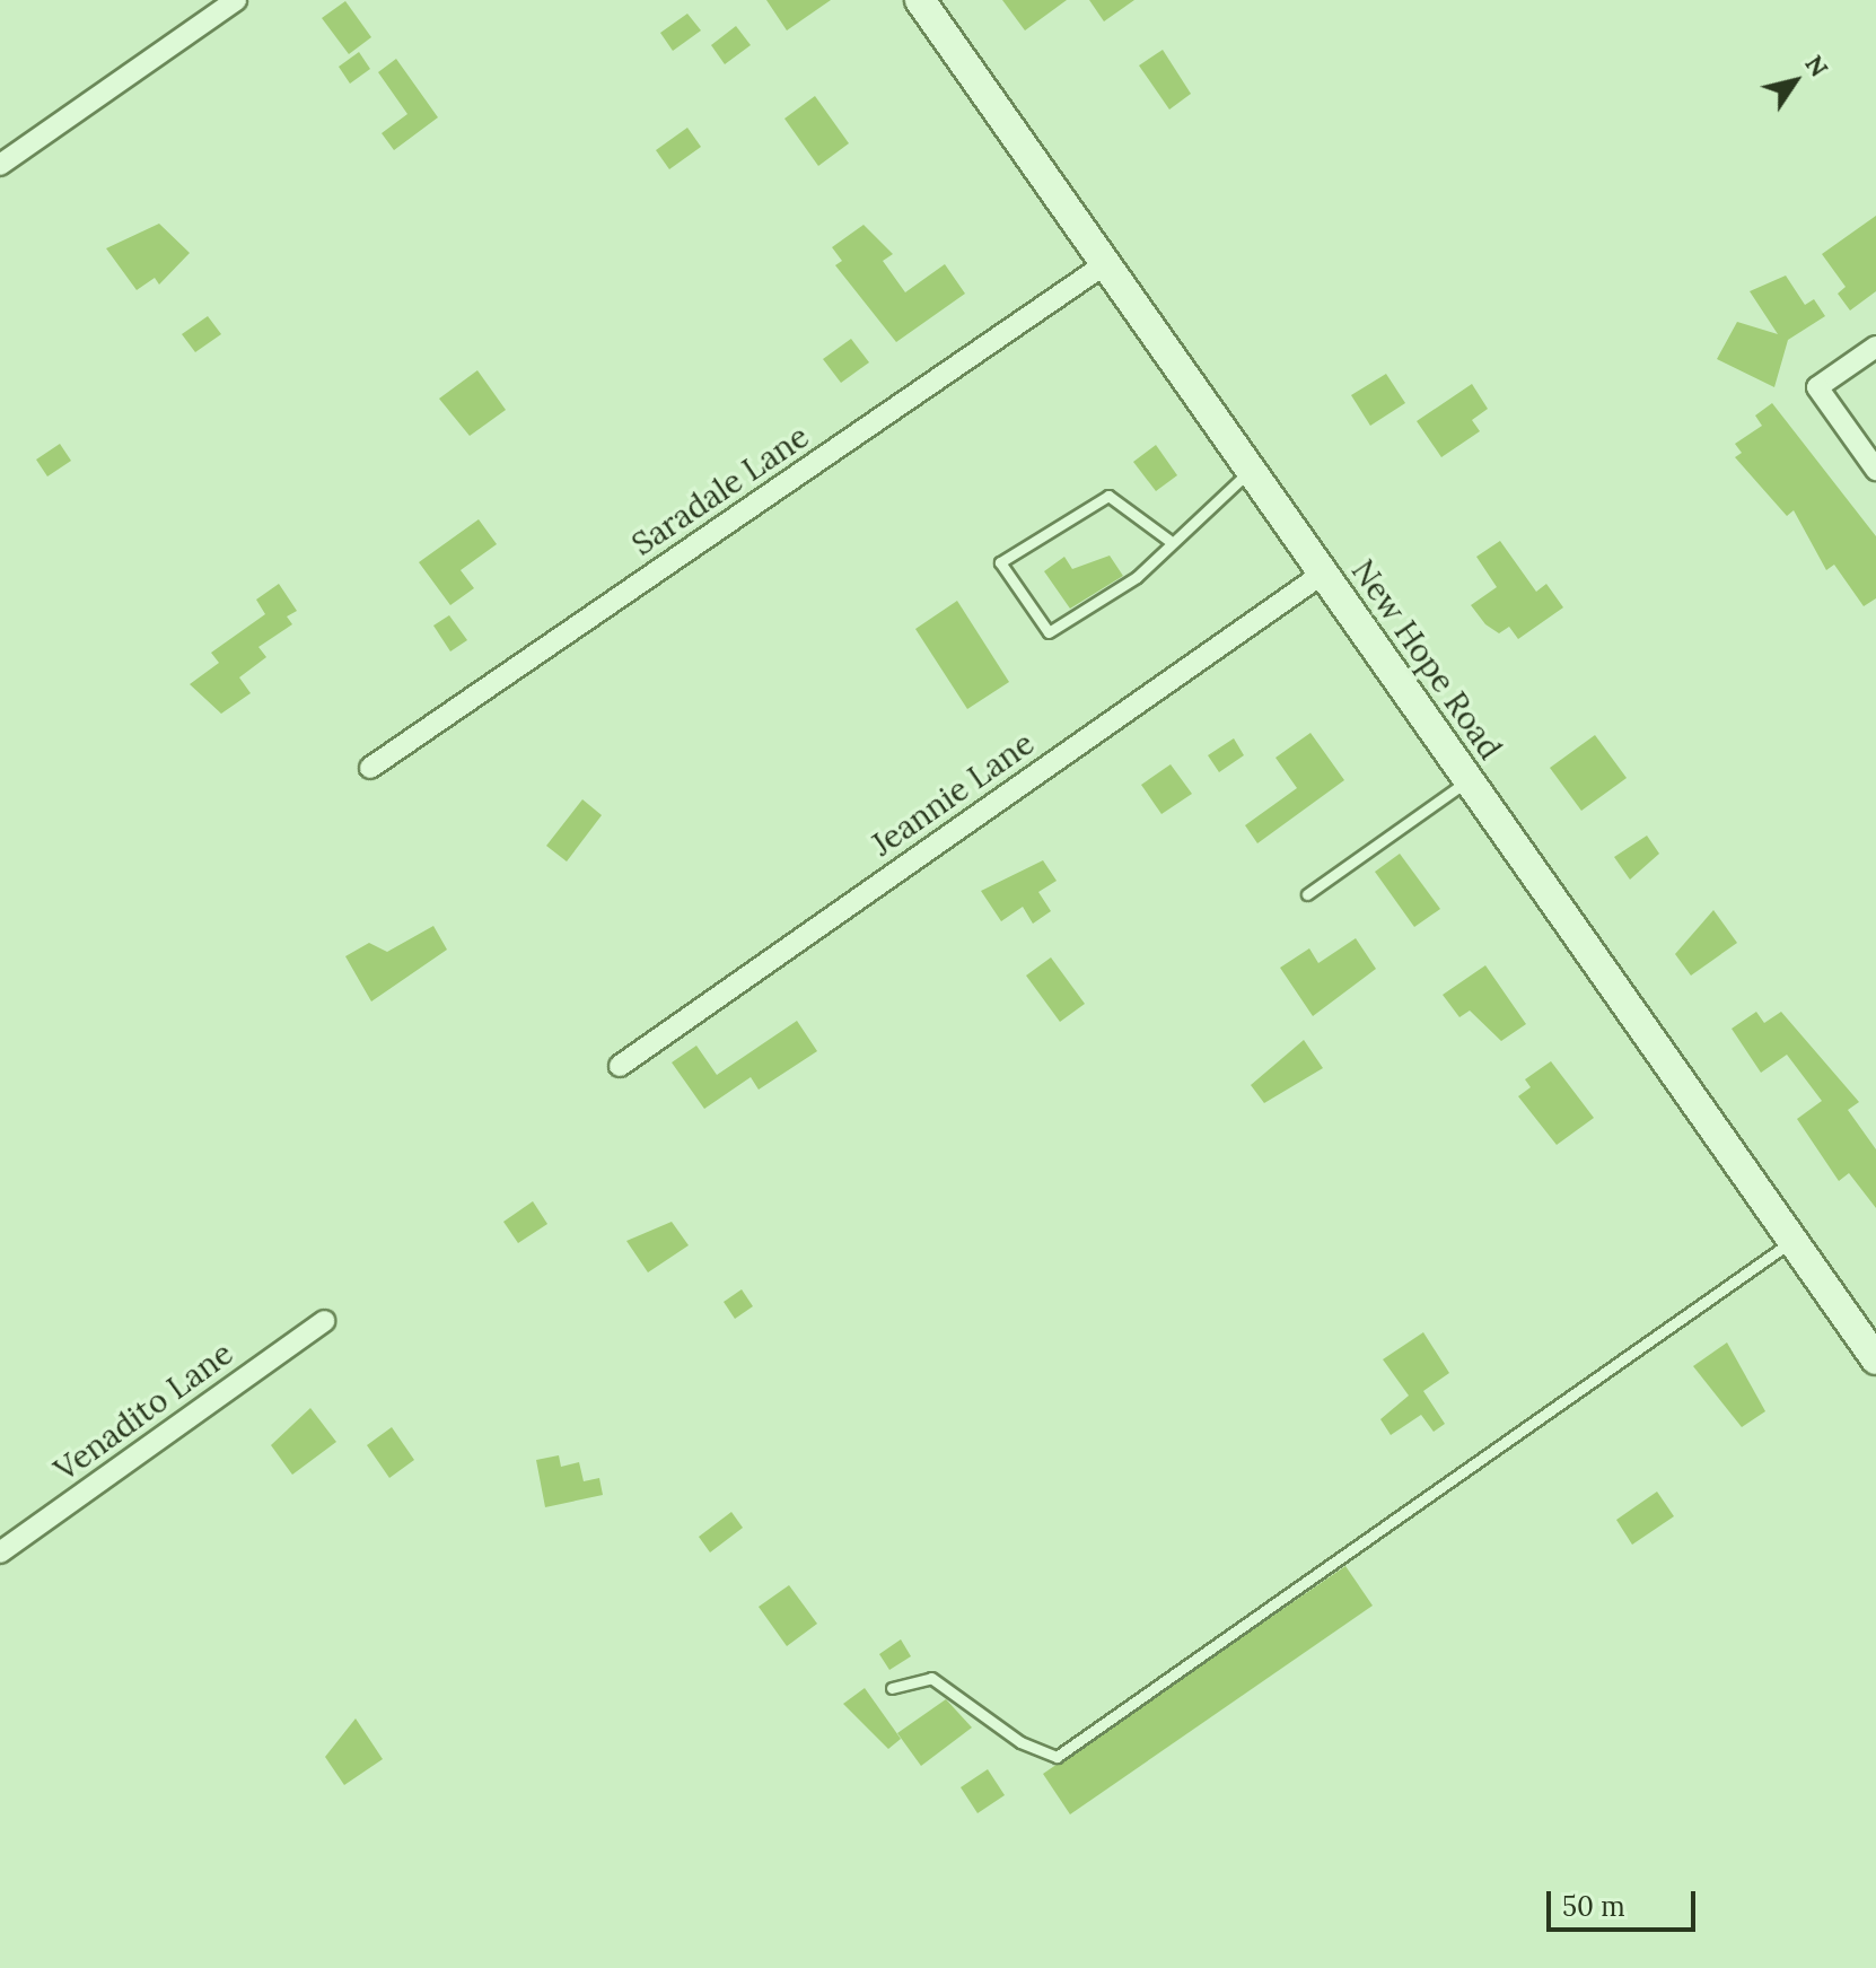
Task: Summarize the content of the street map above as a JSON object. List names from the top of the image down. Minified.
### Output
{"streets":{"main road":["New Hope Road"],"street":["Saradale Lane","Jeannie Lane","Venadito Lane"]},"crossings":[["Saradale Lane","New Hope Road"],["New Hope Road","Jeannie Lane"]],"scale_bar":"50 m","north":"top right"}
